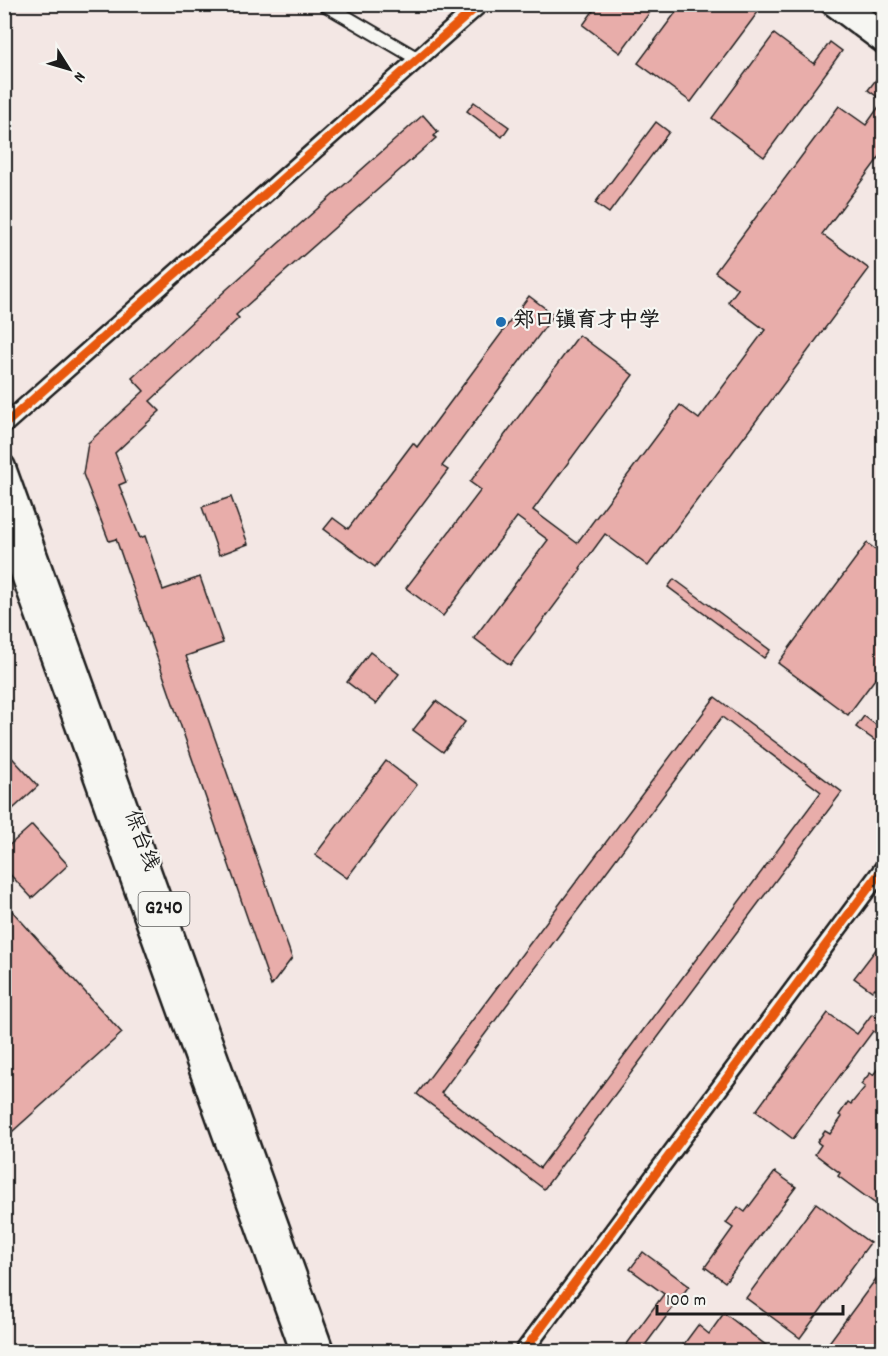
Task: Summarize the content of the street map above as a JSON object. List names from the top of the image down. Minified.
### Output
{"streets":{"highway":["保台线","G240"]},"places":["郑口镇育才中学"],"scale_bar":"100 m","north":"bottom right"}
